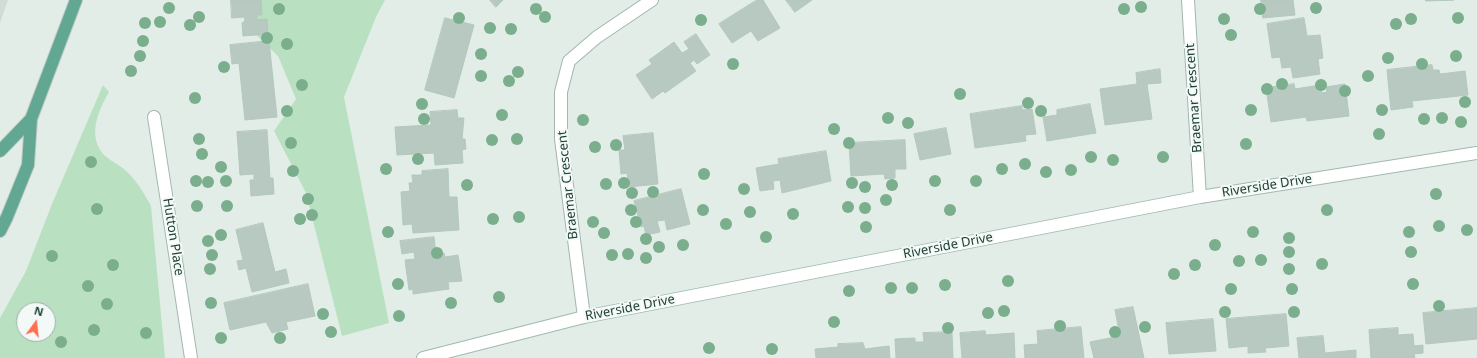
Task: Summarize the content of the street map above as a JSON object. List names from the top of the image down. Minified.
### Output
{"streets":{"main road":["Braemar Crescent","Riverside Drive","Hutton Place"]},"crossings":[["Braemar Crescent","Riverside Drive"]],"north":"top"}
